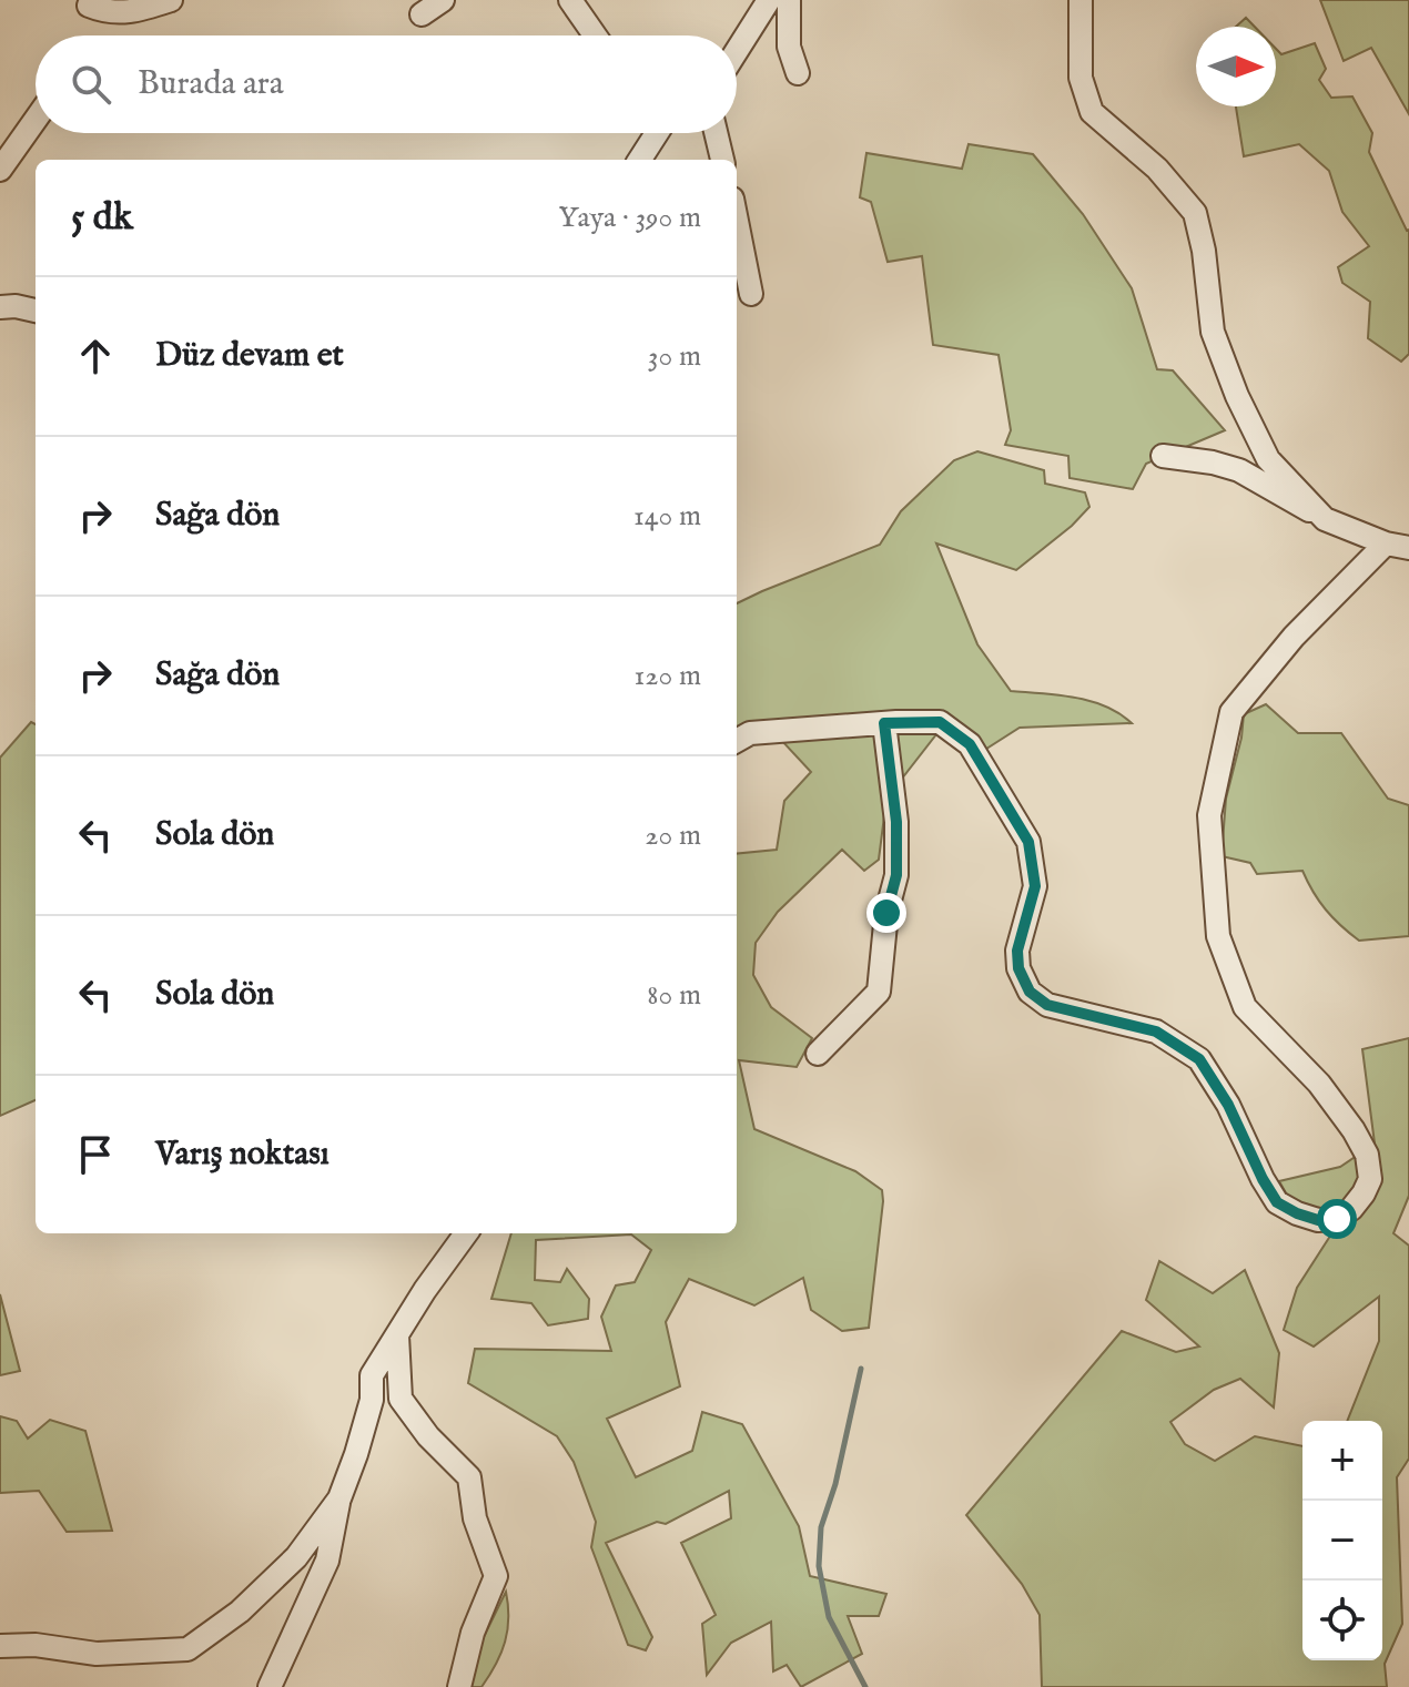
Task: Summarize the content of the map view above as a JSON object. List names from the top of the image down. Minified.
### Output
{"north":"right","page":{"search":"Burada ara","heading":["5 dk","Yaya · 390 m"],"list":[["Düz devam et","30 m"],["Sağa dön","140 m"],["Sağa dön","120 m"],["Sola dön","20 m"],["Sola dön","80 m"],"Varış noktası"],"map_buttons":["+","−"]}}
